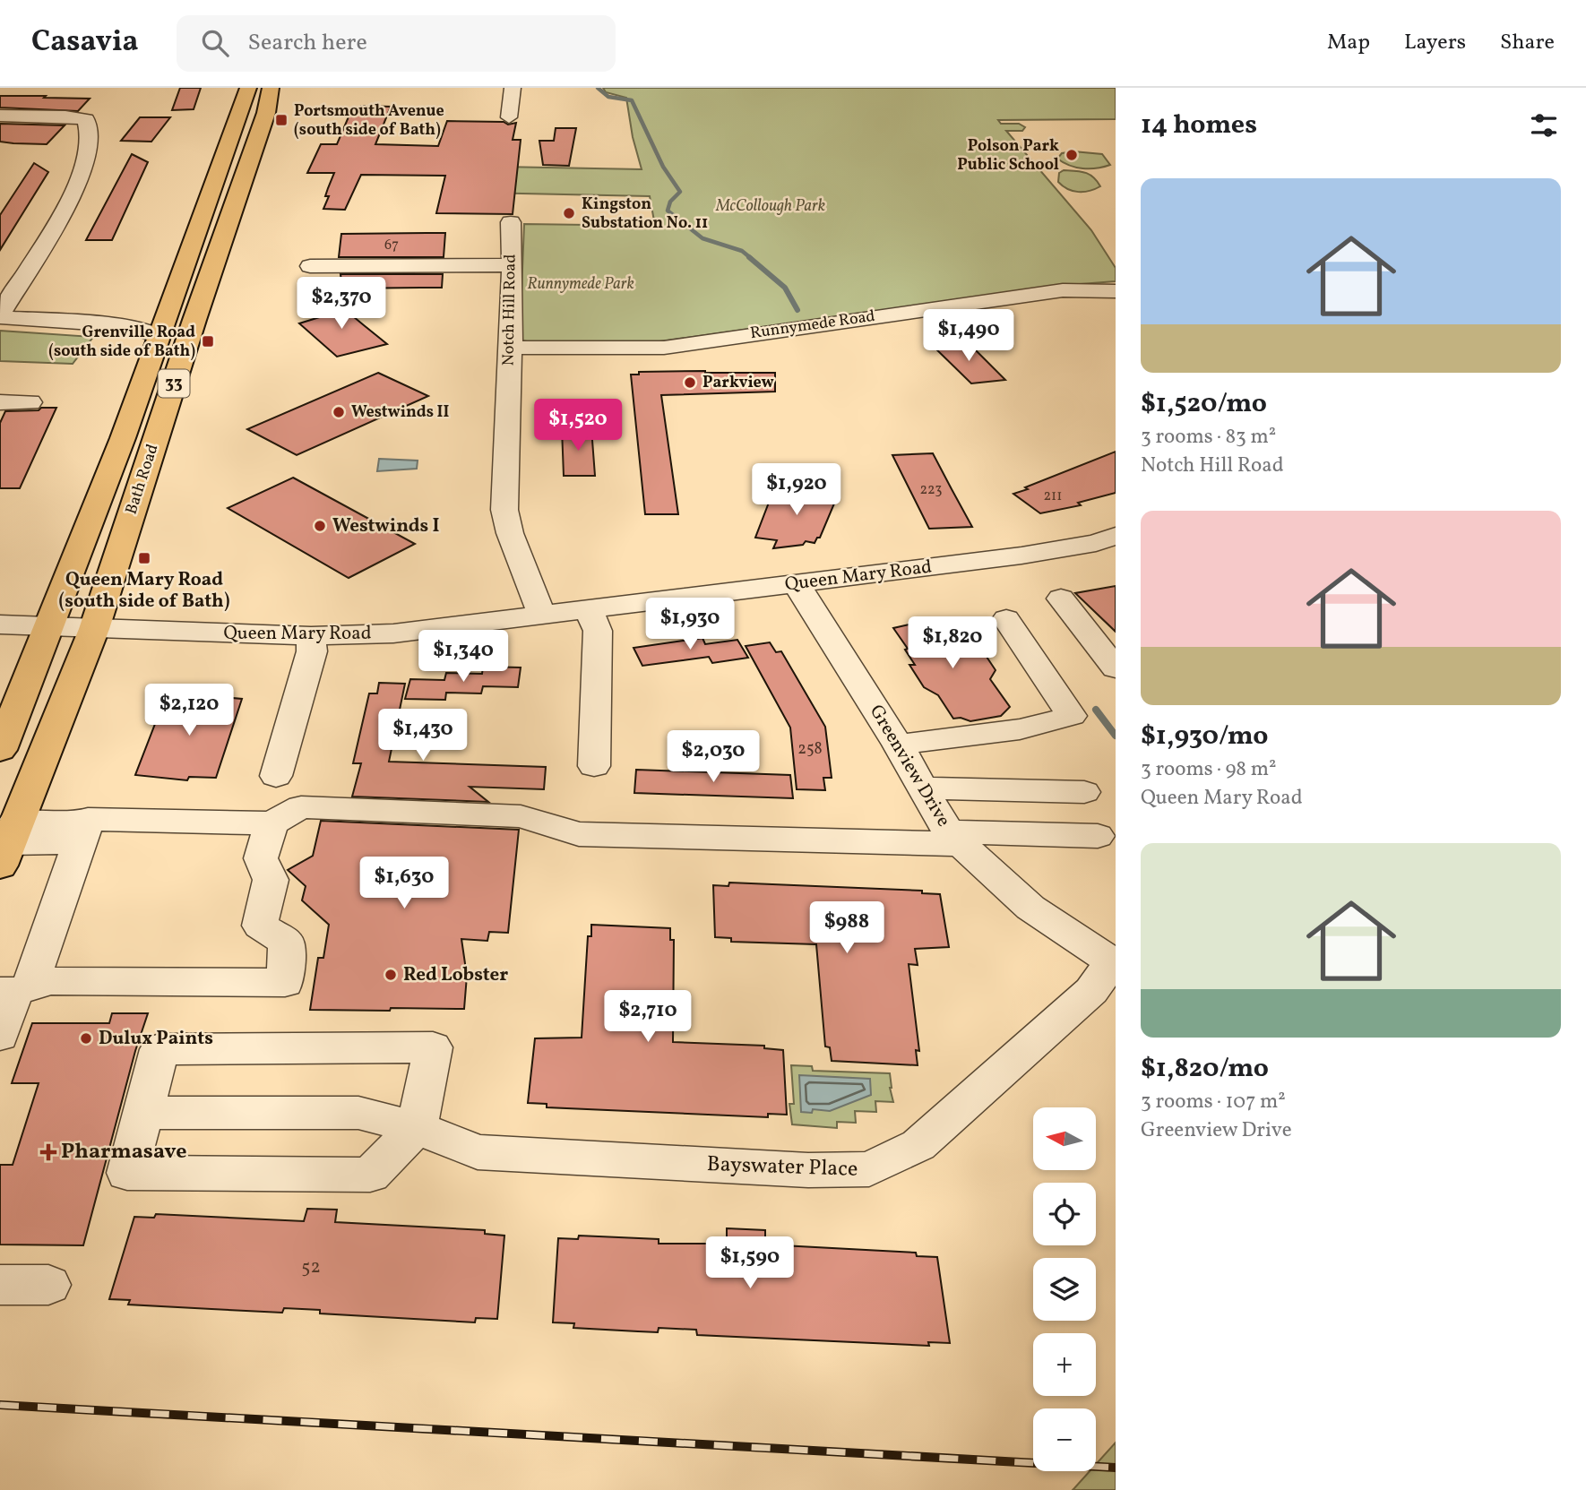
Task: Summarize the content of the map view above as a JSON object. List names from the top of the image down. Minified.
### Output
{"streets":{"main road":["33","Bath Road"],"street":["Notch Hill Road","Runnymede Road","Queen Mary Road","Greenview Drive","Bayswater Place"]},"crossings":[["Notch Hill Road","Runnymede Road"],["Notch Hill Road","Queen Mary Road"],["Bath Road","Queen Mary Road"],["Queen Mary Road","Greenview Drive"],["Greenview Drive","Bayswater Place"]],"parks":["McCollough Park","Runnymede Park"],"places":{"transit":["Portsmouth Avenue (south side of Bath)","Grenville Road (south side of Bath)","Queen Mary Road (south side of Bath)"],"other":["Polson Park Public School","Kingston Substation No. 11","Parkview","Westwinds II","Westwinds I","Red Lobster","Dulux Paints"],"health":["Pharmasave"]},"house_numbers":["67","223","211","258","52"],"north":"left","page":{"header":"Casavia","search":"Search here","nav":["Map","Layers","Share"],"heading":"14 homes","list":[{"name":"$1,520/mo","note":"3 rooms · 83 m² · Notch Hill Road"},{"name":"$1,930/mo","note":"3 rooms · 98 m² · Queen Mary Road"},{"name":"$1,820/mo","note":"3 rooms · 107 m² · Greenview Drive"}],"price":["$2,370","$1,490","$1,520","$1,920","$1,930","$1,820","$1,340","$2,120","$1,430","$2,030","$1,630","$988","$2,710","$1,590"],"map_buttons":["+","−"]}}
